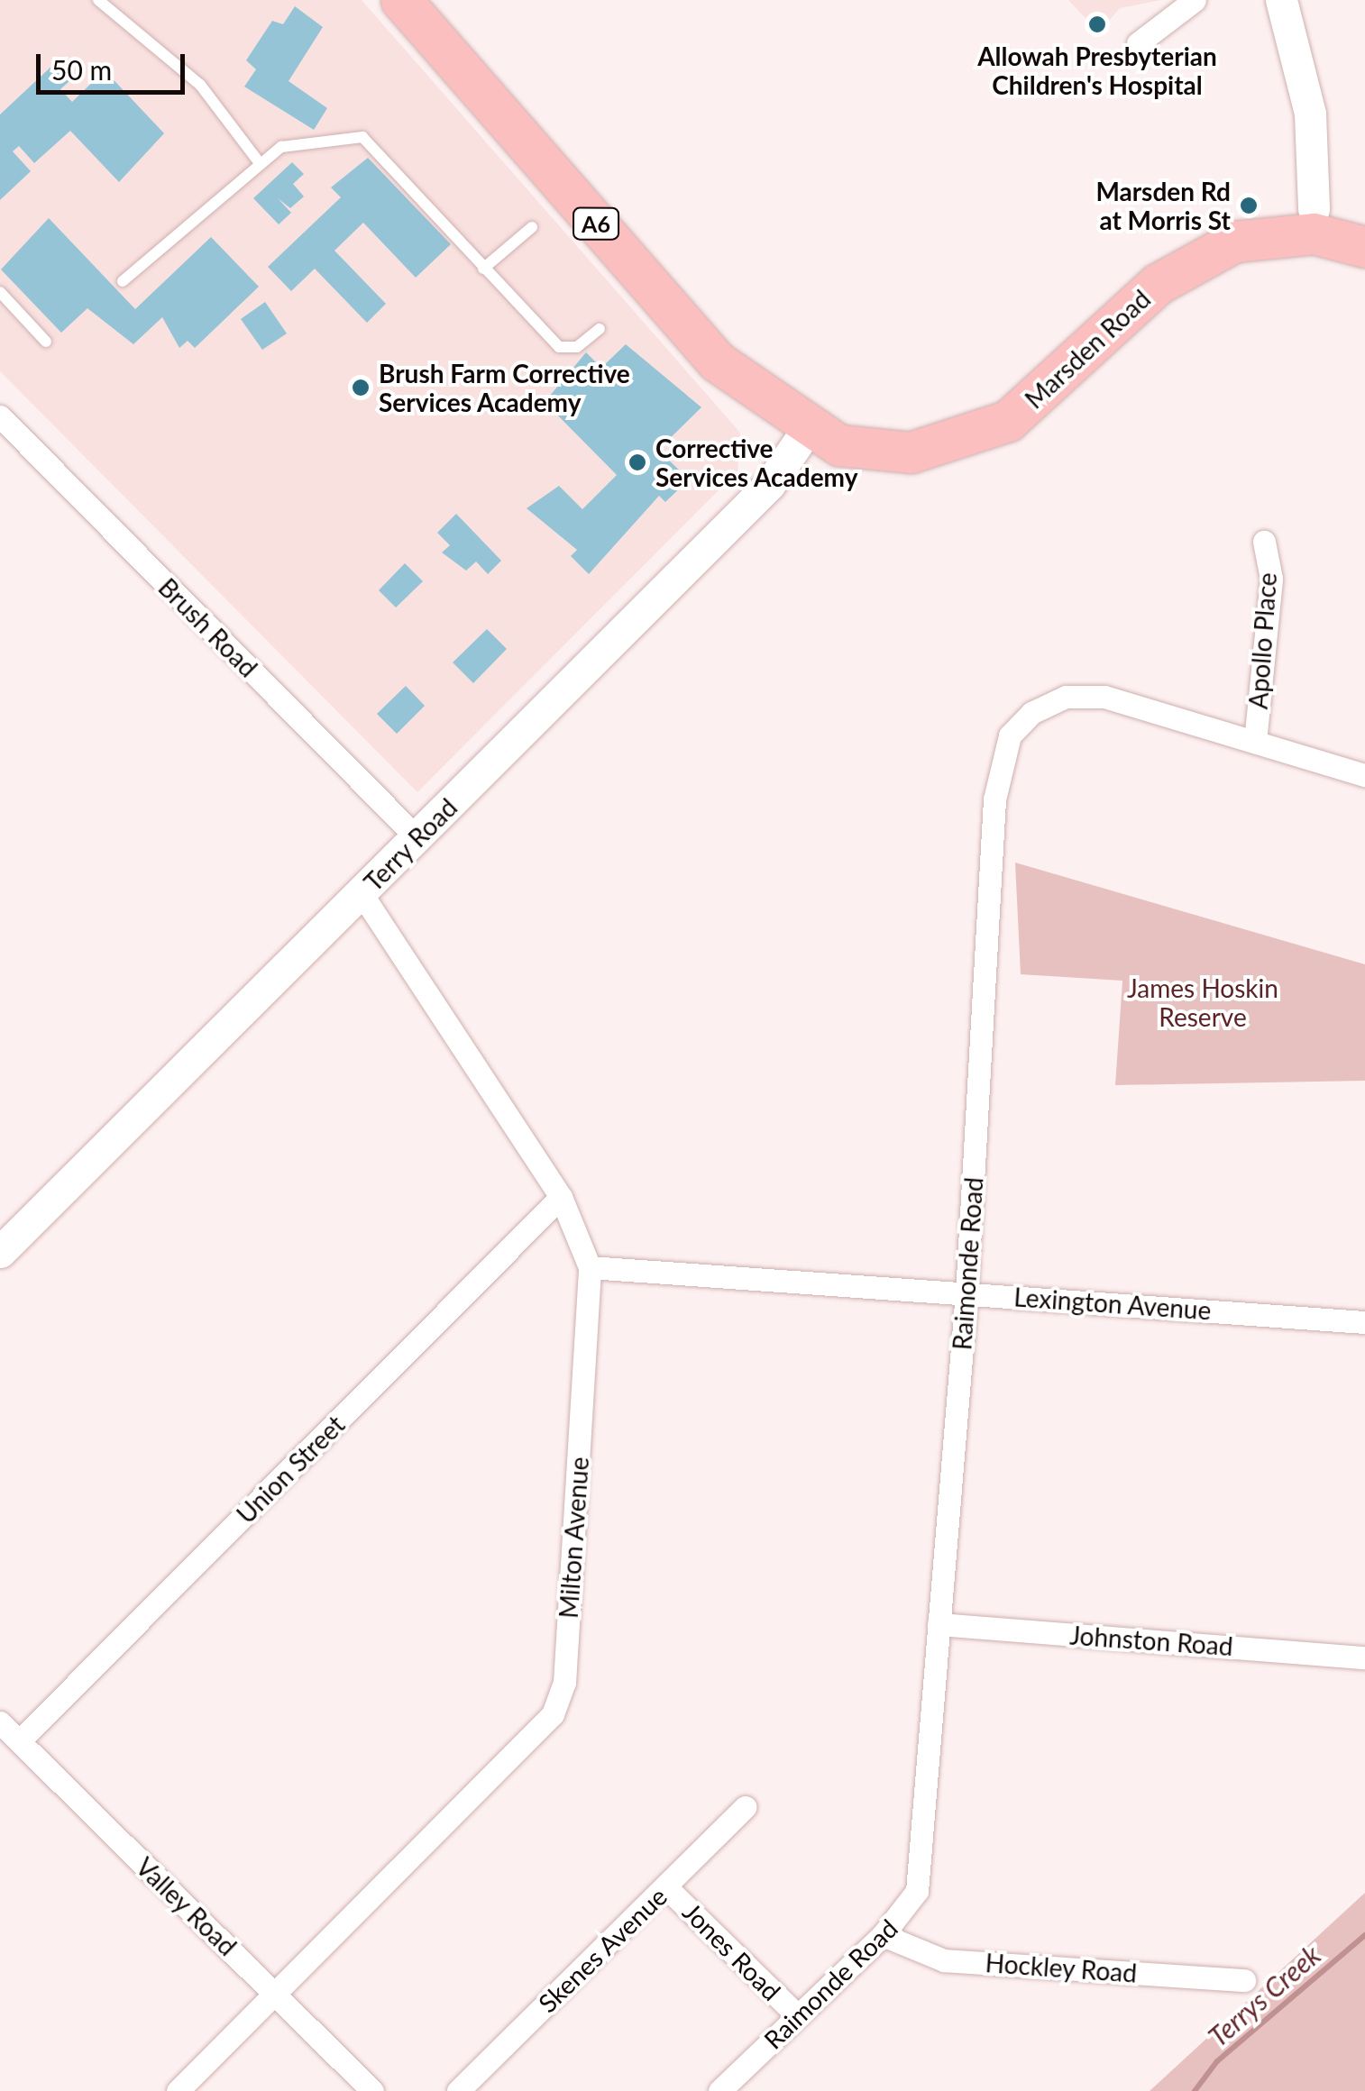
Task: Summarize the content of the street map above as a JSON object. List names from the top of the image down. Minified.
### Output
{"streets":{"highway":["A6","Marsden Road"],"street":["Brush Road","Apollo Place","Terry Road","Raimonde Road","Lexington Avenue","Union Street","Milton Avenue","Johnston Road","Valley Road","Skenes Avenue","Jones Road","Hockley Road"]},"crossings":[["Marsden Road","Terry Road"],["Brush Road","Terry Road"],["Apollo Place","Raimonde Road"],["Terry Road","Milton Avenue"],["Raimonde Road","Lexington Avenue"],["Raimonde Road","Johnston Road"],["Raimonde Road","Jones Road"],["Raimonde Road","Hockley Road"],["Lexington Avenue","Milton Avenue"],["Union Street","Milton Avenue"],["Union Street","Valley Road"],["Milton Avenue","Valley Road"],["Skenes Avenue","Jones Road"]],"water":["Terrys Creek"],"parks":["James Hoskin Reserve"],"places":["Allowah Presbyterian Children's Hospital","Marsden Rd at Morris St","Brush Farm Corrective Services Academy","Corrective Services Academy"],"scale_bar":"50 m"}
